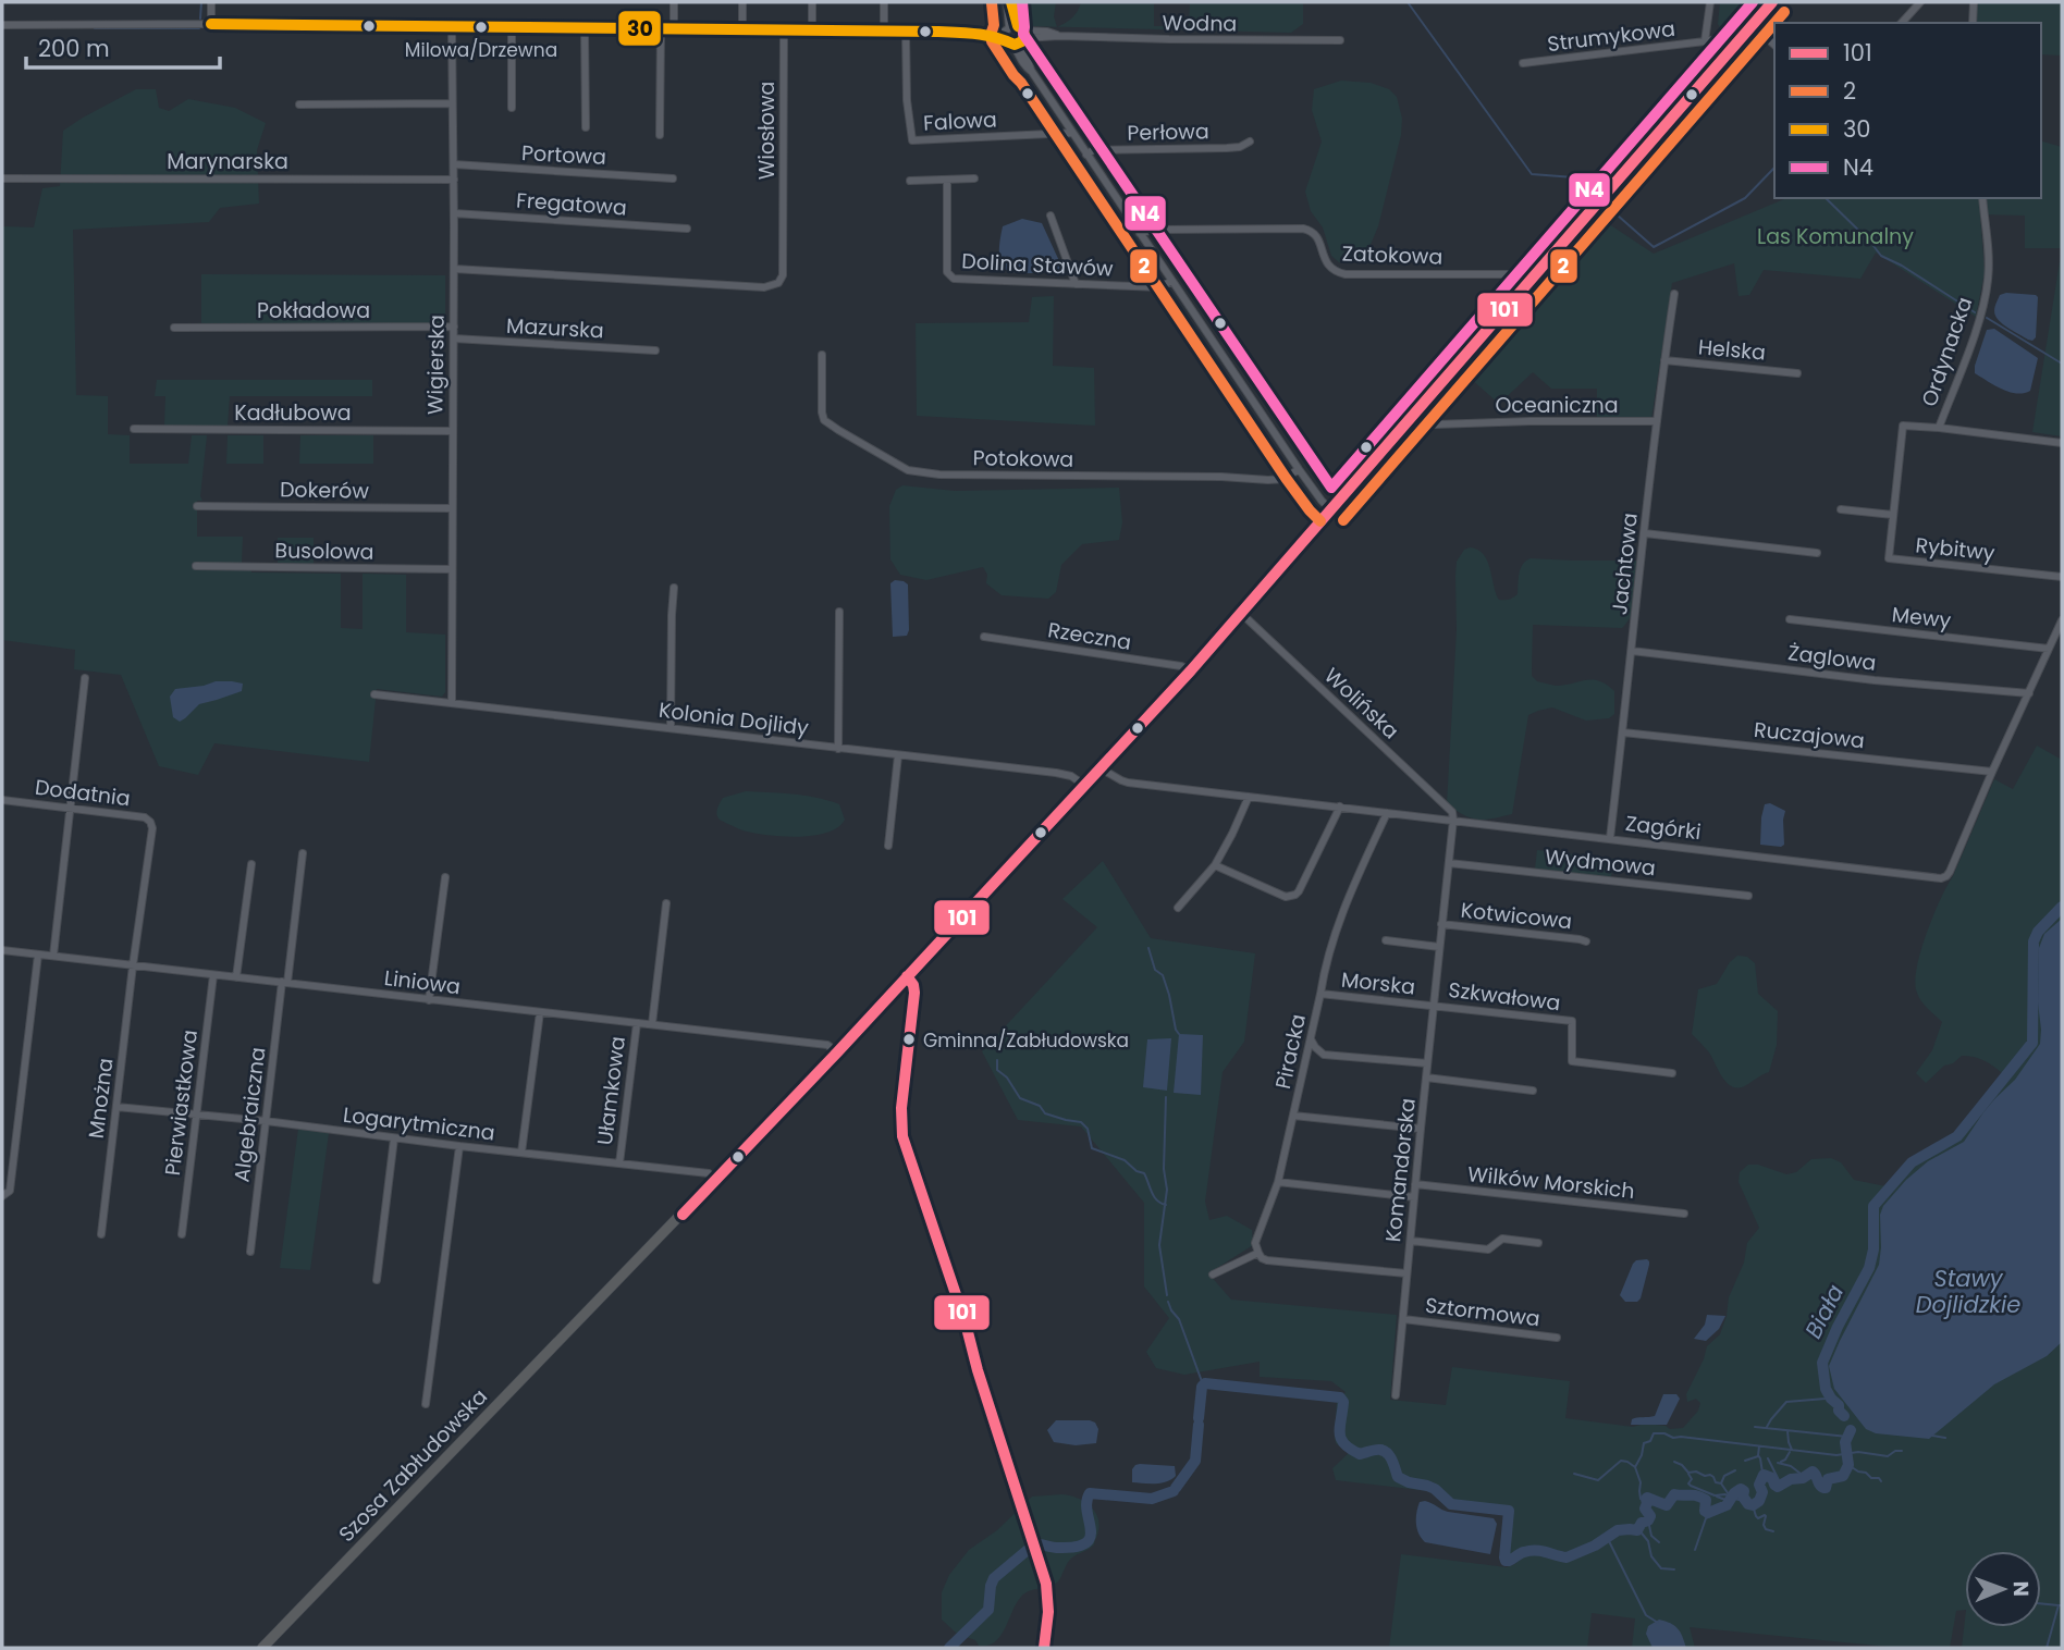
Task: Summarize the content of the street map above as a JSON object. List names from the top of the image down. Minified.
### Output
{"streets":{"highway":["Szosa Zabłudowska"],"street":["Wodna","Strumykowa","Falowa","Wiosłowa","Perłowa","Portowa","Marynarska","Fregatowa","Zatokowa","Dolina Stawów","Pokładowa","Mazurska","Helska","Ordynacka","Wigierska","Oceaniczna","Kadłubowa","Potokowa","Dokerów","Rybitwy","Busolowa","Jachtowa","Mewy","Rzeczna","Żaglowa","Wolińska","Kolonia Dojlidy","Ruczajowa","Dodatnia","Zagórki","Wydmowa","Kotwicowa","Liniowa","Morska","Szkwałowa","Piracka","Ułamkowa","Mnożna","Pierwiastkowa","Algebraiczna","Logarytmiczna","Komandorska","Wilków Morskich","Sztormowa"]},"crossings":[["Wodna","Falowa"],["Wodna","Wiosłowa"],["Wodna","Wigierska"],["Strumykowa","Szosa Zabłudowska"],["Wiosłowa","Wigierska"],["Portowa","Wigierska"],["Marynarska","Wigierska"],["Fregatowa","Wigierska"],["Zatokowa","Szosa Zabłudowska"],["Pokładowa","Wigierska"],["Mazurska","Wigierska"],["Helska","Jachtowa"],["Ordynacka","Rybitwy"],["Wigierska","Kadłubowa"],["Wigierska","Dokerów"],["Wigierska","Busolowa"],["Wigierska","Kolonia Dojlidy"],["Oceaniczna","Jachtowa"],["Oceaniczna","Szosa Zabłudowska"],["Jachtowa","Żaglowa"],["Jachtowa","Ruczajowa"],["Jachtowa","Zagórki"],["Mewy","Zagórki"],["Rzeczna","Szosa Zabłudowska"],["Żaglowa","Zagórki"],["Wolińska","Zagórki"],["Wolińska","Komandorska"],["Wolińska","Szosa Zabłudowska"],["Kolonia Dojlidy","Szosa Zabłudowska"],["Ruczajowa","Zagórki"],["Dodatnia","Liniowa"],["Dodatnia","Mnożna"],["Zagórki","Piracka"],["Zagórki","Komandorska"],["Zagórki","Szosa Zabłudowska"],["Wydmowa","Komandorska"],["Kotwicowa","Komandorska"],["Liniowa","Ułamkowa"],["Liniowa","Mnożna"],["Liniowa","Pierwiastkowa"],["Liniowa","Algebraiczna"],["Liniowa","Szosa Zabłudowska"],["Morska","Szkwałowa"],["Morska","Piracka"],["Morska","Komandorska"],["Szkwałowa","Komandorska"],["Ułamkowa","Logarytmiczna"],["Mnożna","Logarytmiczna"],["Pierwiastkowa","Logarytmiczna"],["Algebraiczna","Logarytmiczna"],["Logarytmiczna","Szosa Zabłudowska"],["Komandorska","Wilków Morskich"],["Komandorska","Sztormowa"]],"water":["Stawy Dojlidzkie","Biała"],"parks":["Las Komunalny"],"places":["Milowa/Drzewna","Gminna/Zabłudowska"],"lines":["transit line 101","transit line 30","transit line N4","transit line 2"],"legend":["101","2","30","N4"],"scale_bar":"200 m","north":"right"}
